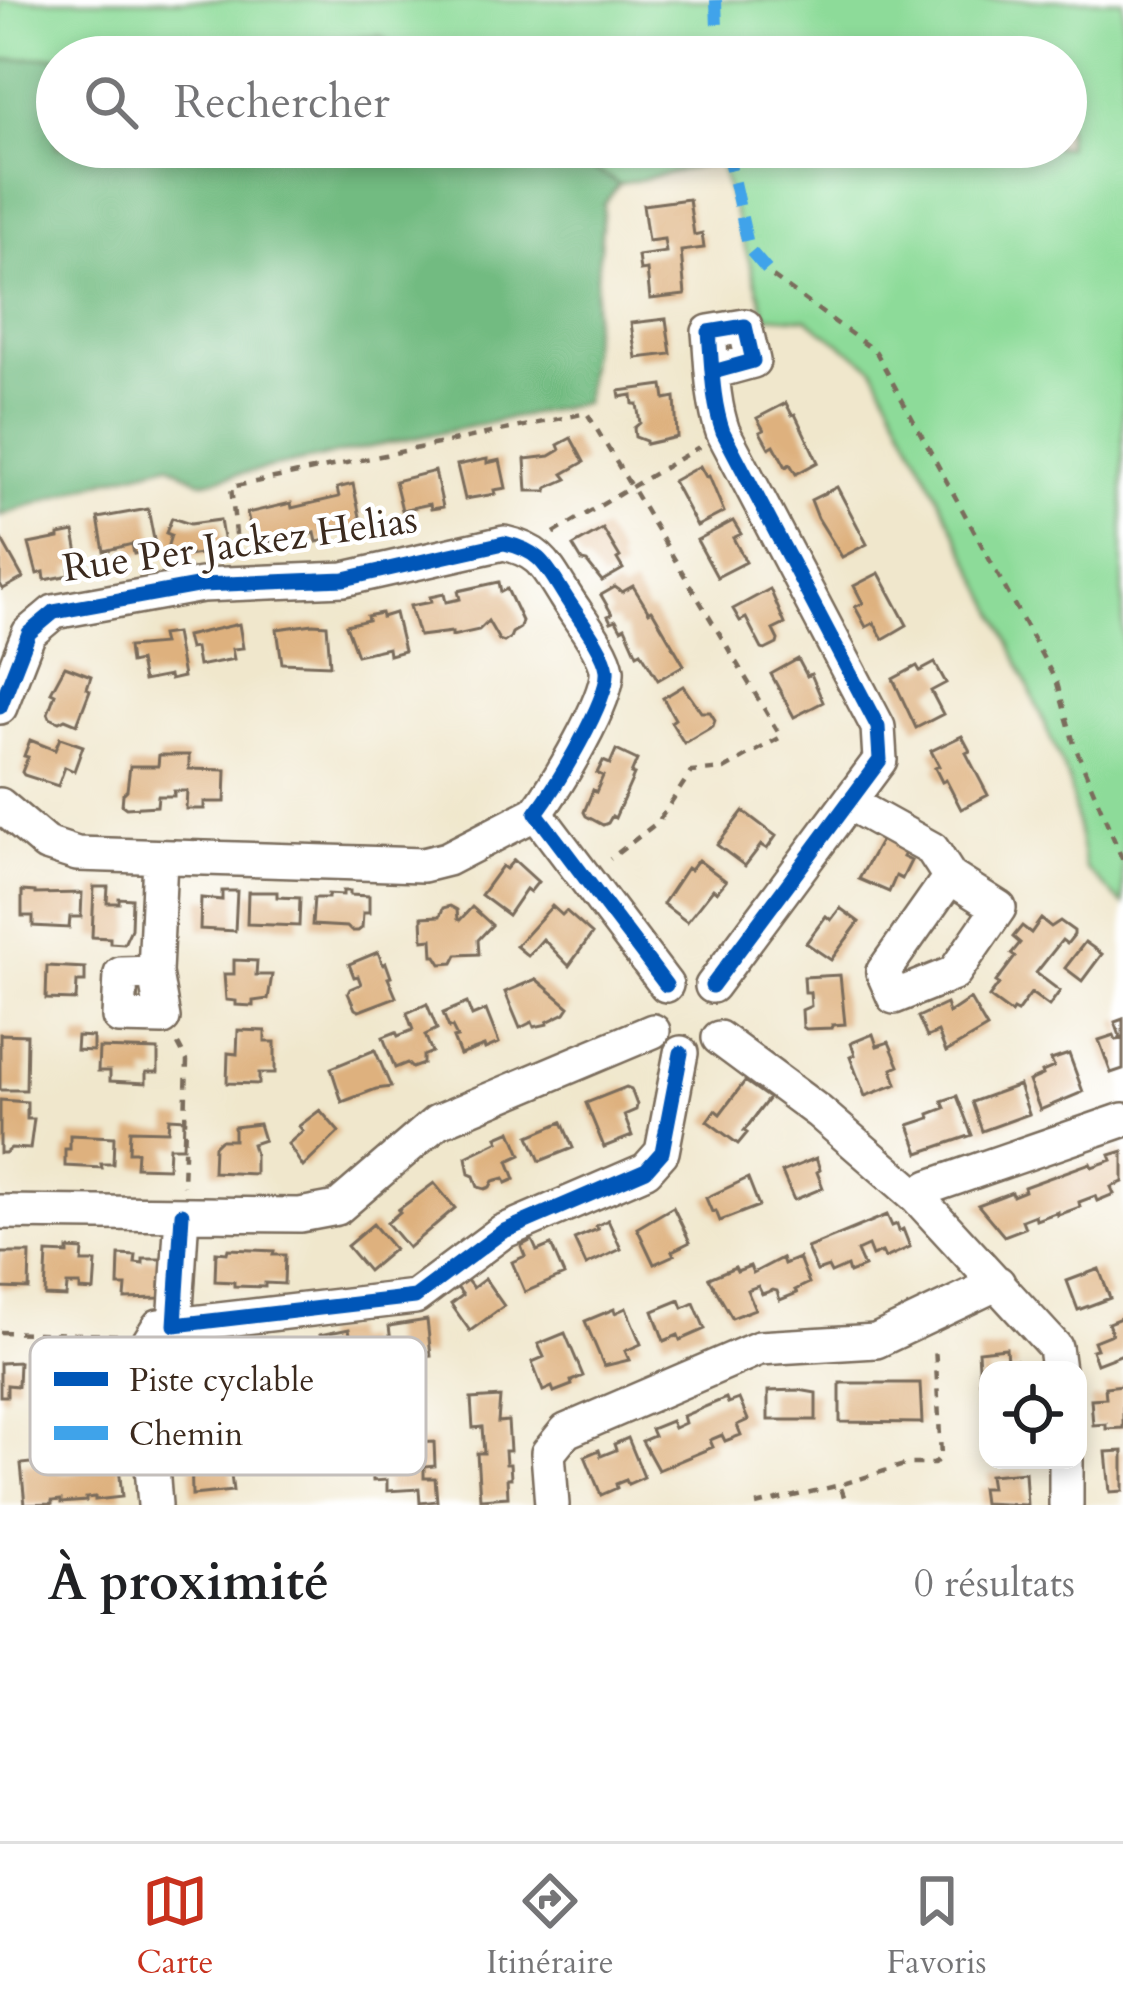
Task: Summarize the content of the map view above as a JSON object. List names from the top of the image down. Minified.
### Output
{"streets":{"street":["Rue Per Jackez Helias"]},"legend":["Piste cyclable","Chemin"],"page":{"search":"Rechercher","heading":["À proximité","0 résultats"],"nav":["Carte","Itinéraire","Favoris"]}}
